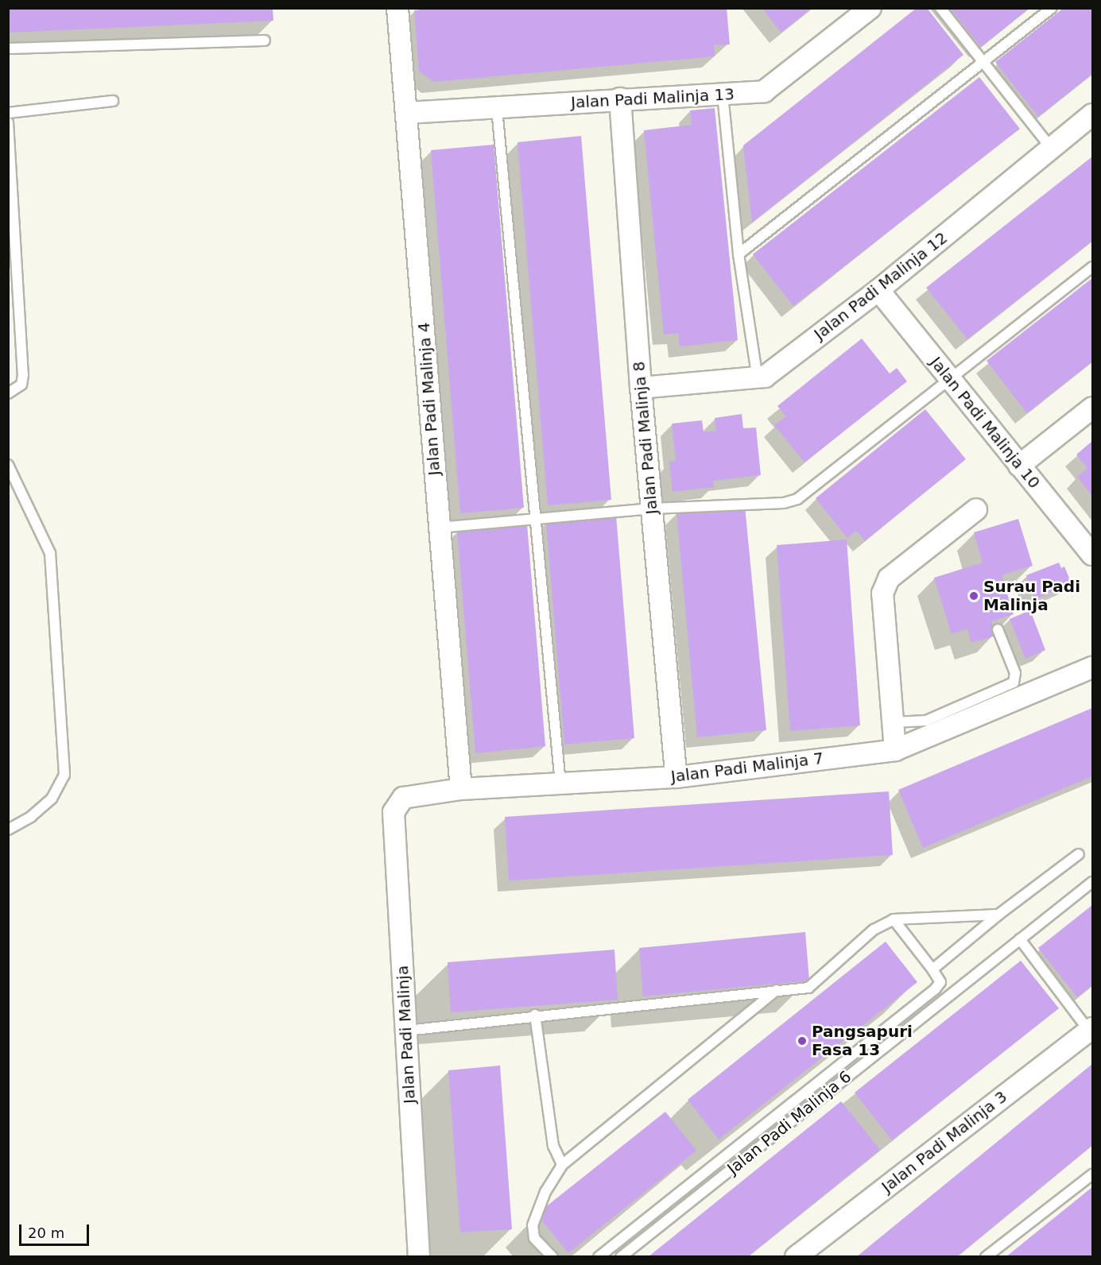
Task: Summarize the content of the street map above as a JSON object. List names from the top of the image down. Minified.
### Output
{"streets":{"street":["Jalan Padi Malinja 13","Jalan Padi Malinja 12","Jalan Padi Malinja 4","Jalan Padi Malinja 10","Jalan Padi Malinja 8","Jalan Padi Malinja 7","Jalan Padi Malinja","Jalan Padi Malinja 3"],"lane":["Jalan Padi Malinja 6"]},"crossings":[["Jalan Padi Malinja 13","Jalan Padi Malinja 4"],["Jalan Padi Malinja 13","Jalan Padi Malinja 8"],["Jalan Padi Malinja 12","Jalan Padi Malinja 10"],["Jalan Padi Malinja 12","Jalan Padi Malinja 8"],["Jalan Padi Malinja 4","Jalan Padi Malinja 7"],["Jalan Padi Malinja 8","Jalan Padi Malinja 7"],["Jalan Padi Malinja 7","Jalan Padi Malinja"]],"places":["Surau Padi Malinja","Pangsapuri Fasa 13"],"scale_bar":"20 m"}
